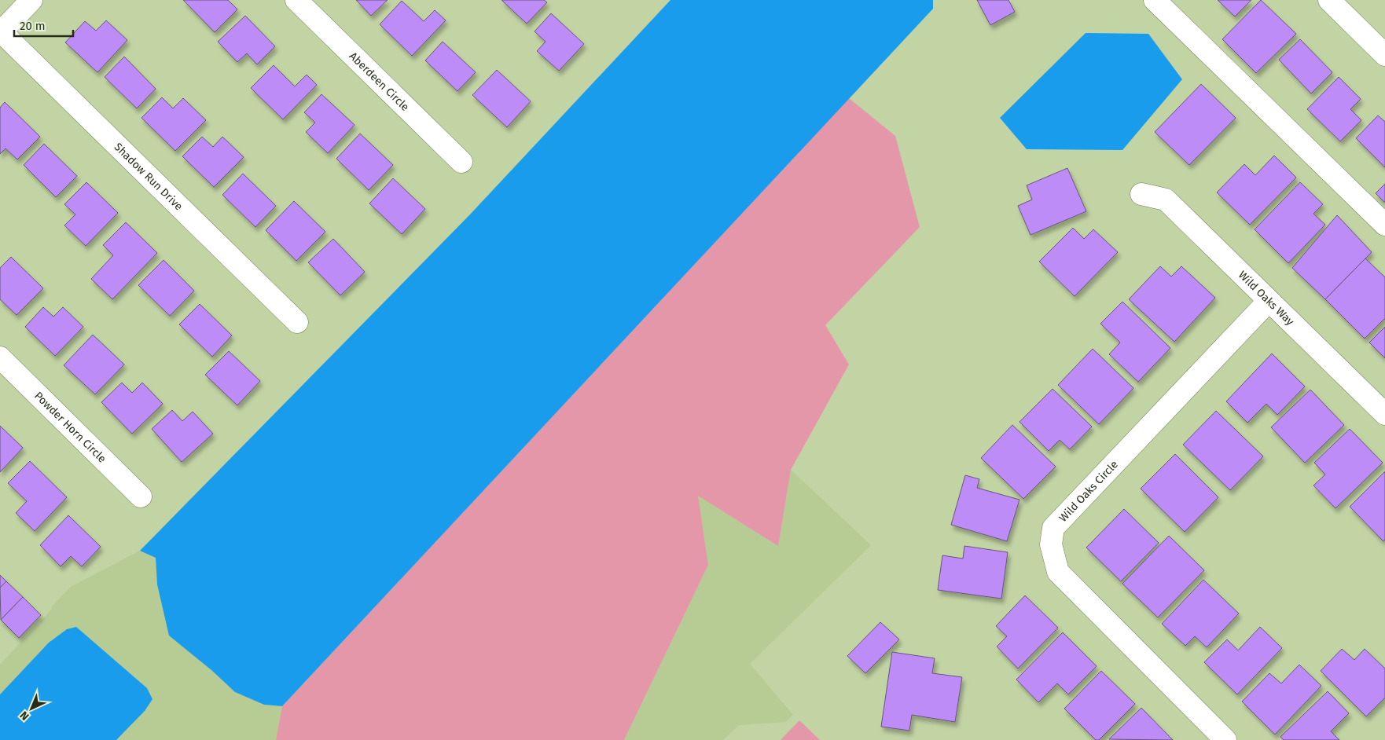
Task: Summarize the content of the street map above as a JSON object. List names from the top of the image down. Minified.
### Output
{"streets":{"street":["Aberdeen Circle","Shadow Run Drive","Wild Oaks Way","Powder Horn Circle","Wild Oaks Circle"]},"crossings":[["Wild Oaks Way","Wild Oaks Circle"]],"scale_bar":"20 m","north":"bottom left"}
